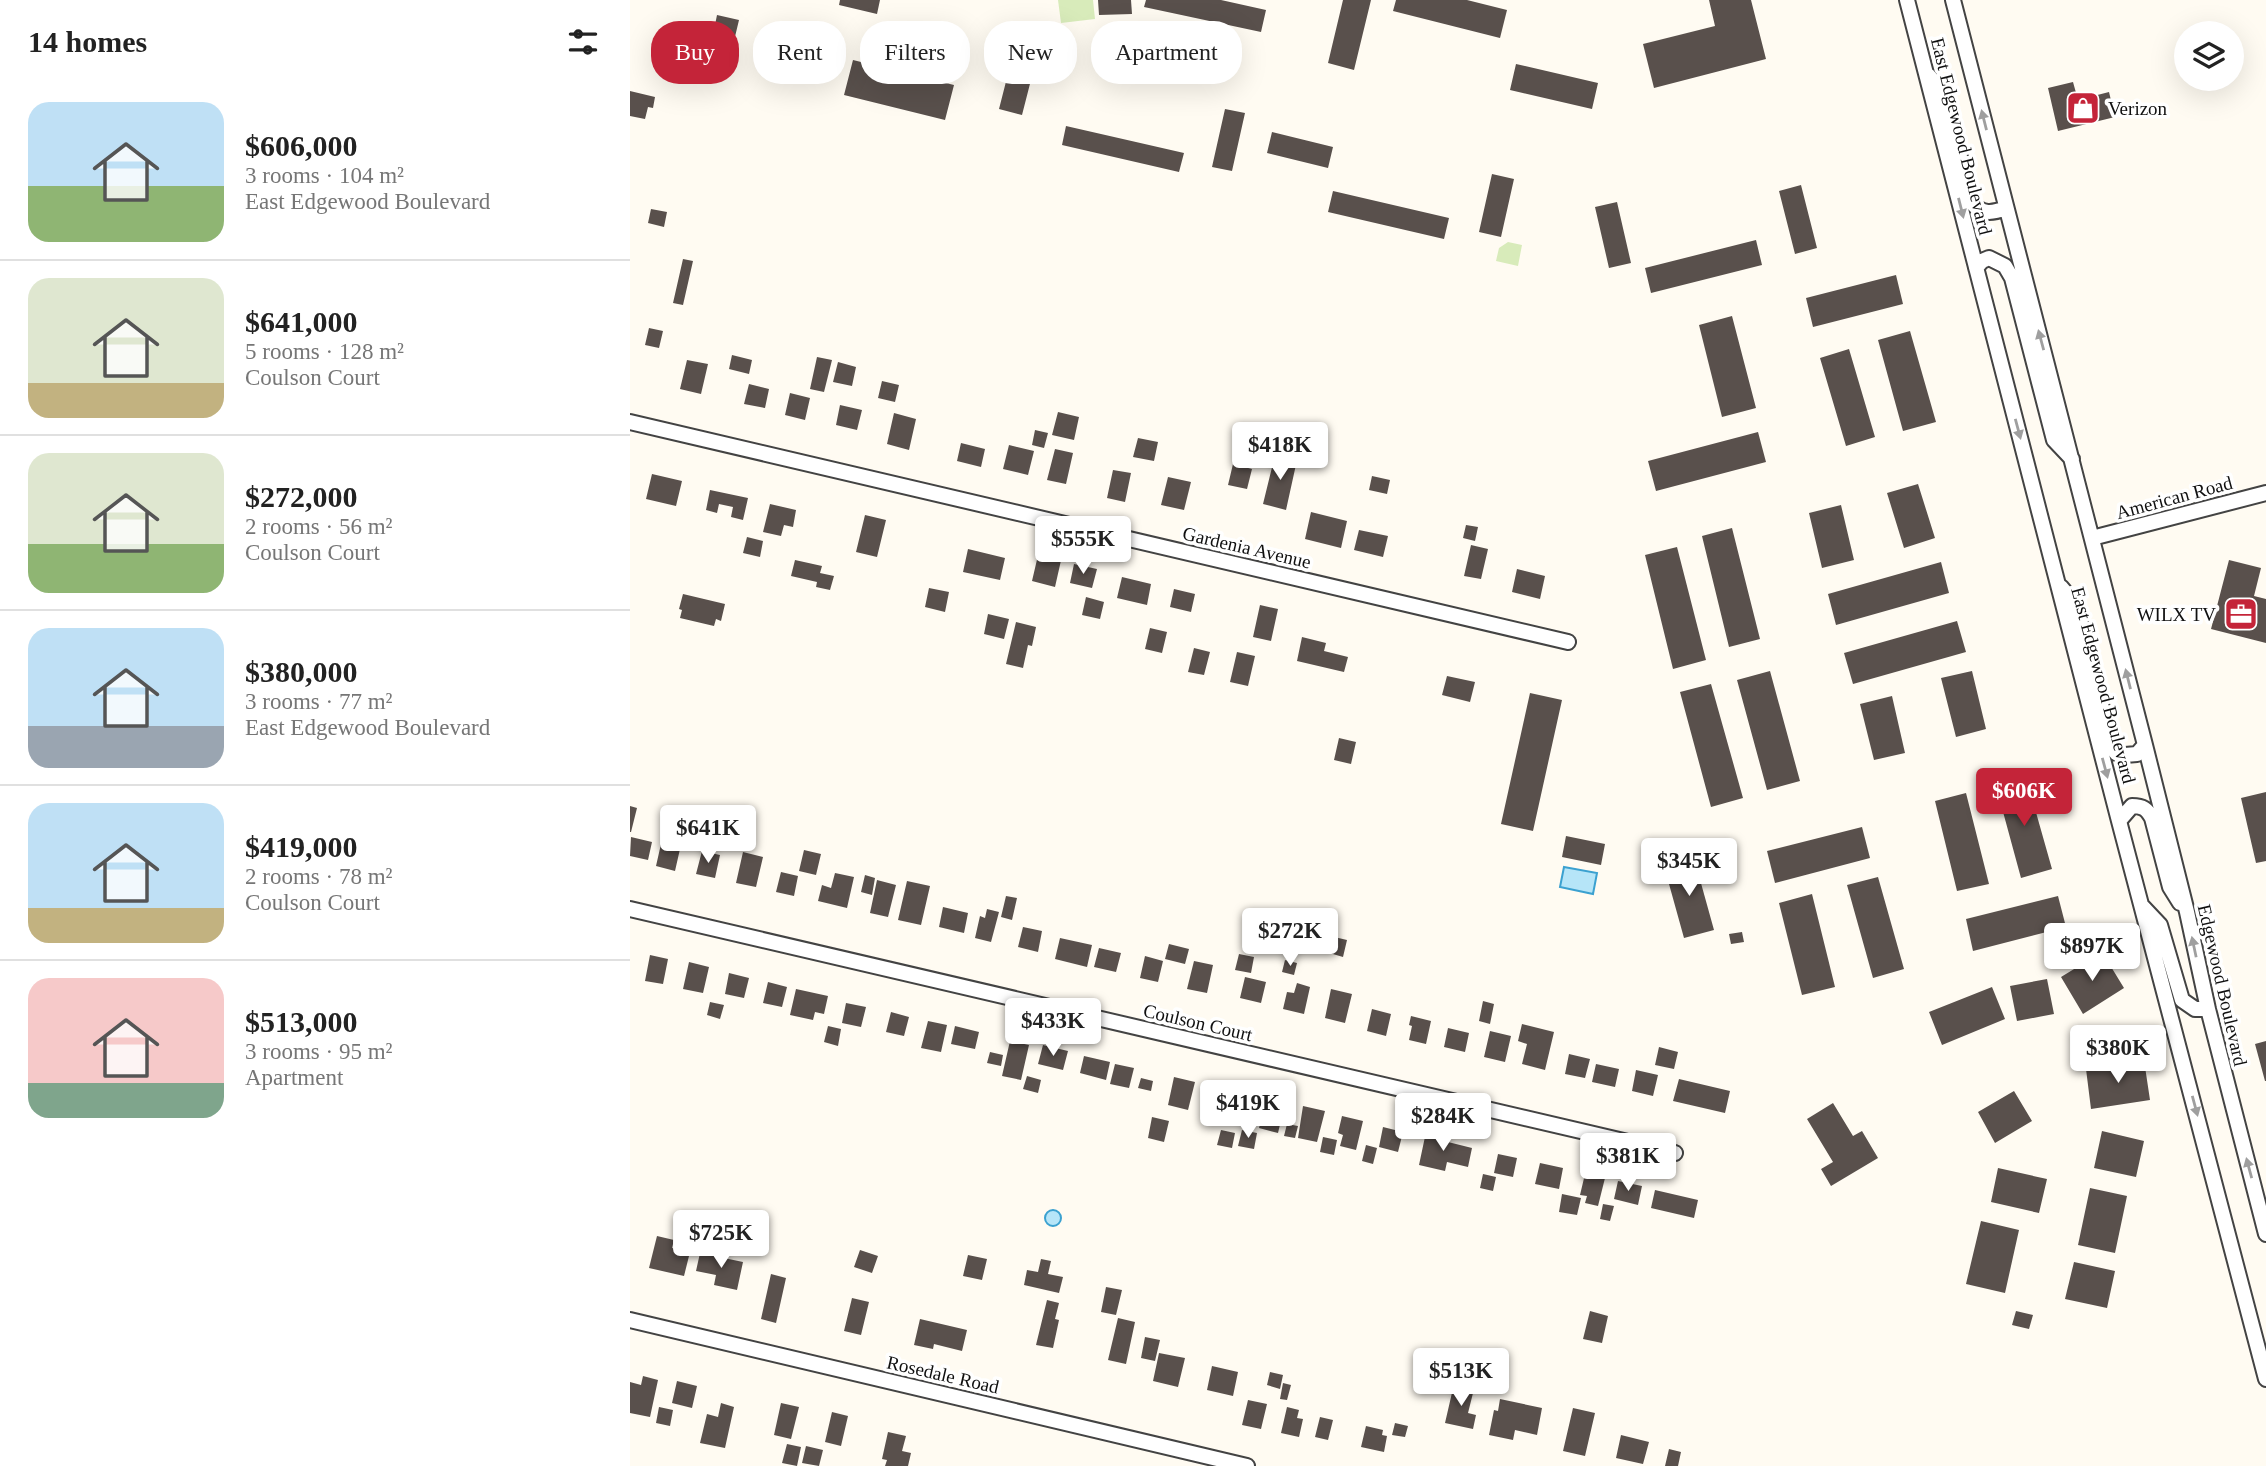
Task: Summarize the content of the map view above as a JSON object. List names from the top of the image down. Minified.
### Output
{"streets":{"street":["East Edgewood Boulevard","American Road","Gardenia Avenue","Edgewood Boulevard","Coulson Court","Rosedale Road"]},"crossings":[["East Edgewood Boulevard","American Road"],["East Edgewood Boulevard","Edgewood Boulevard"]],"one_way":["Edgewood Boulevard"],"places":{"shop":["Verizon"],"office":["WILX TV"]},"page":{"heading":"14 homes","chip":["Buy","Rent","Filters","New","Apartment"],"list":[{"name":"$606,000","note":"3 rooms · 104 m² · East Edgewood Boulevard"},{"name":"$641,000","note":"5 rooms · 128 m² · Coulson Court"},{"name":"$272,000","note":"2 rooms · 56 m² · Coulson Court"},{"name":"$380,000","note":"3 rooms · 77 m² · East Edgewood Boulevard"},{"name":"$419,000","note":"2 rooms · 78 m² · Coulson Court"},{"name":"$513,000","note":"3 rooms · 95 m² · Apartment"}],"price":["$418K","$555K","$606K","$641K","$345K","$272K","$897K","$433K","$380K","$419K","$284K","$381K","$725K","$513K"]}}
